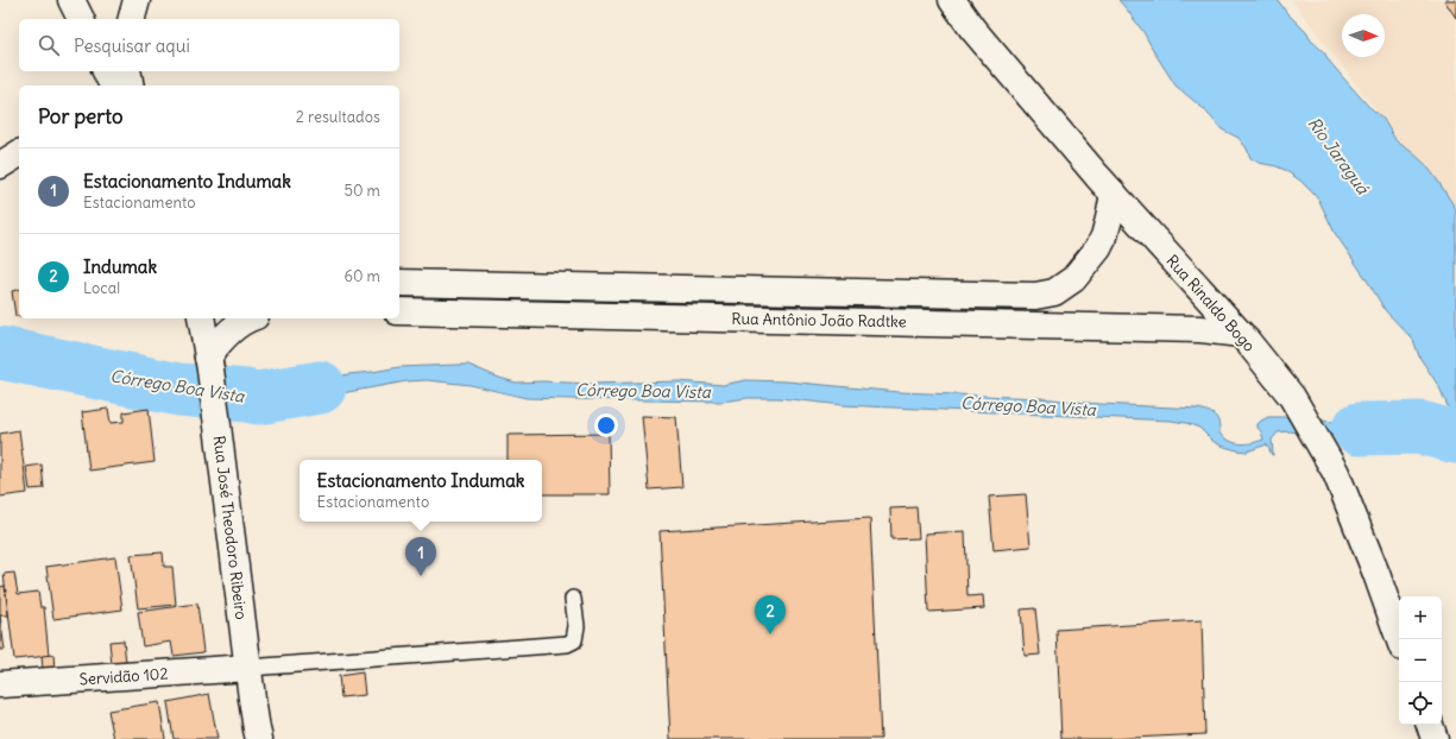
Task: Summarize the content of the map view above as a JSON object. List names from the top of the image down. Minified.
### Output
{"streets":{"street":["Rua Rinaldo Bogo","Rua Antônio João Radtke","Rua José Theodoro Ribeiro","Servidão 102"]},"crossings":[["Rua Rinaldo Bogo","Rua Antônio João Radtke"],["Rua José Theodoro Ribeiro","Servidão 102"]],"water":["Rio Jaraguá","Córrego Boa Vista"],"north":"right","page":{"search":"Pesquisar aqui","heading":["Por perto","2 resultados"],"list":[{"mark":"1","name":"Estacionamento Indumak","note":"Estacionamento","value":"50 m"},{"mark":"2","name":"Indumak","note":"Local","value":"60 m"}],"popup":["Estacionamento Indumak","Estacionamento"],"pins":["1","2"],"map_buttons":["+","−"]}}
